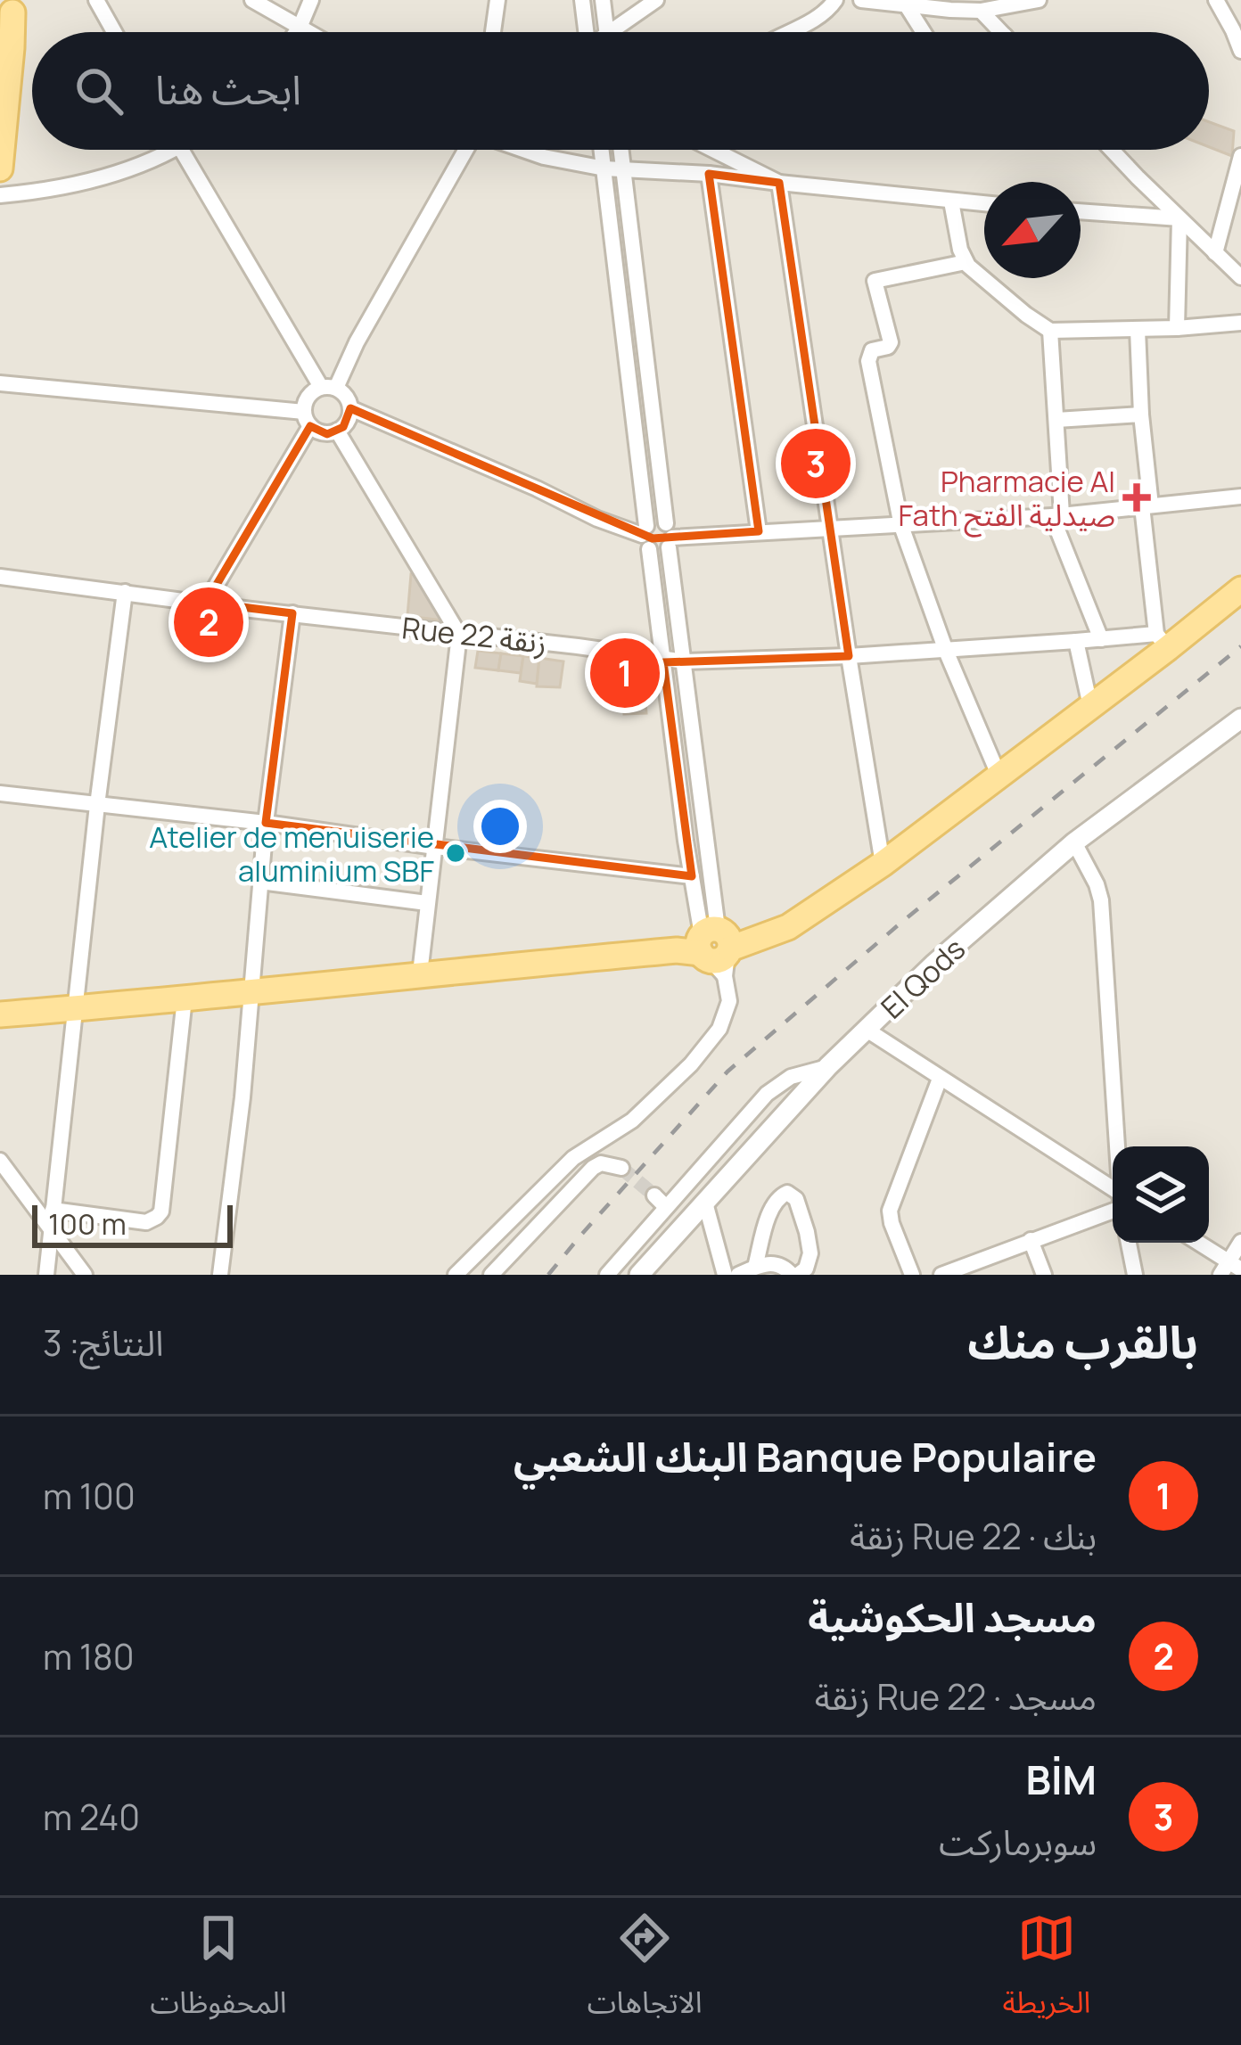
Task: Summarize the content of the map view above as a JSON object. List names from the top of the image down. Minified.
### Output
{"streets":{"street":["Rue 22 زنقة","El Qods"]},"places":{"health":["Pharmacie Al Fath صيدلية الفتح"],"other":["Atelier de menuiserie aluminium SBF"]},"scale_bar":"100 m","north":"bottom left","page":{"search":"ابحث هنا","pins":["3","2","1"],"scale":"100 m","heading":["بالقرب منك","النتائج: 3"],"list":[{"mark":"1","name":"Banque Populaire البنك الشعبي","note":"بنك · Rue 22 زنقة","value":"100 m"},{"mark":"2","name":"مسجد الحكوشية","note":"مسجد · Rue 22 زنقة","value":"180 m"},{"mark":"3","name":"BİM","note":"سوبرماركت","value":"240 m"}],"nav":["الخريطة","الاتجاهات","المحفوظات"]}}
